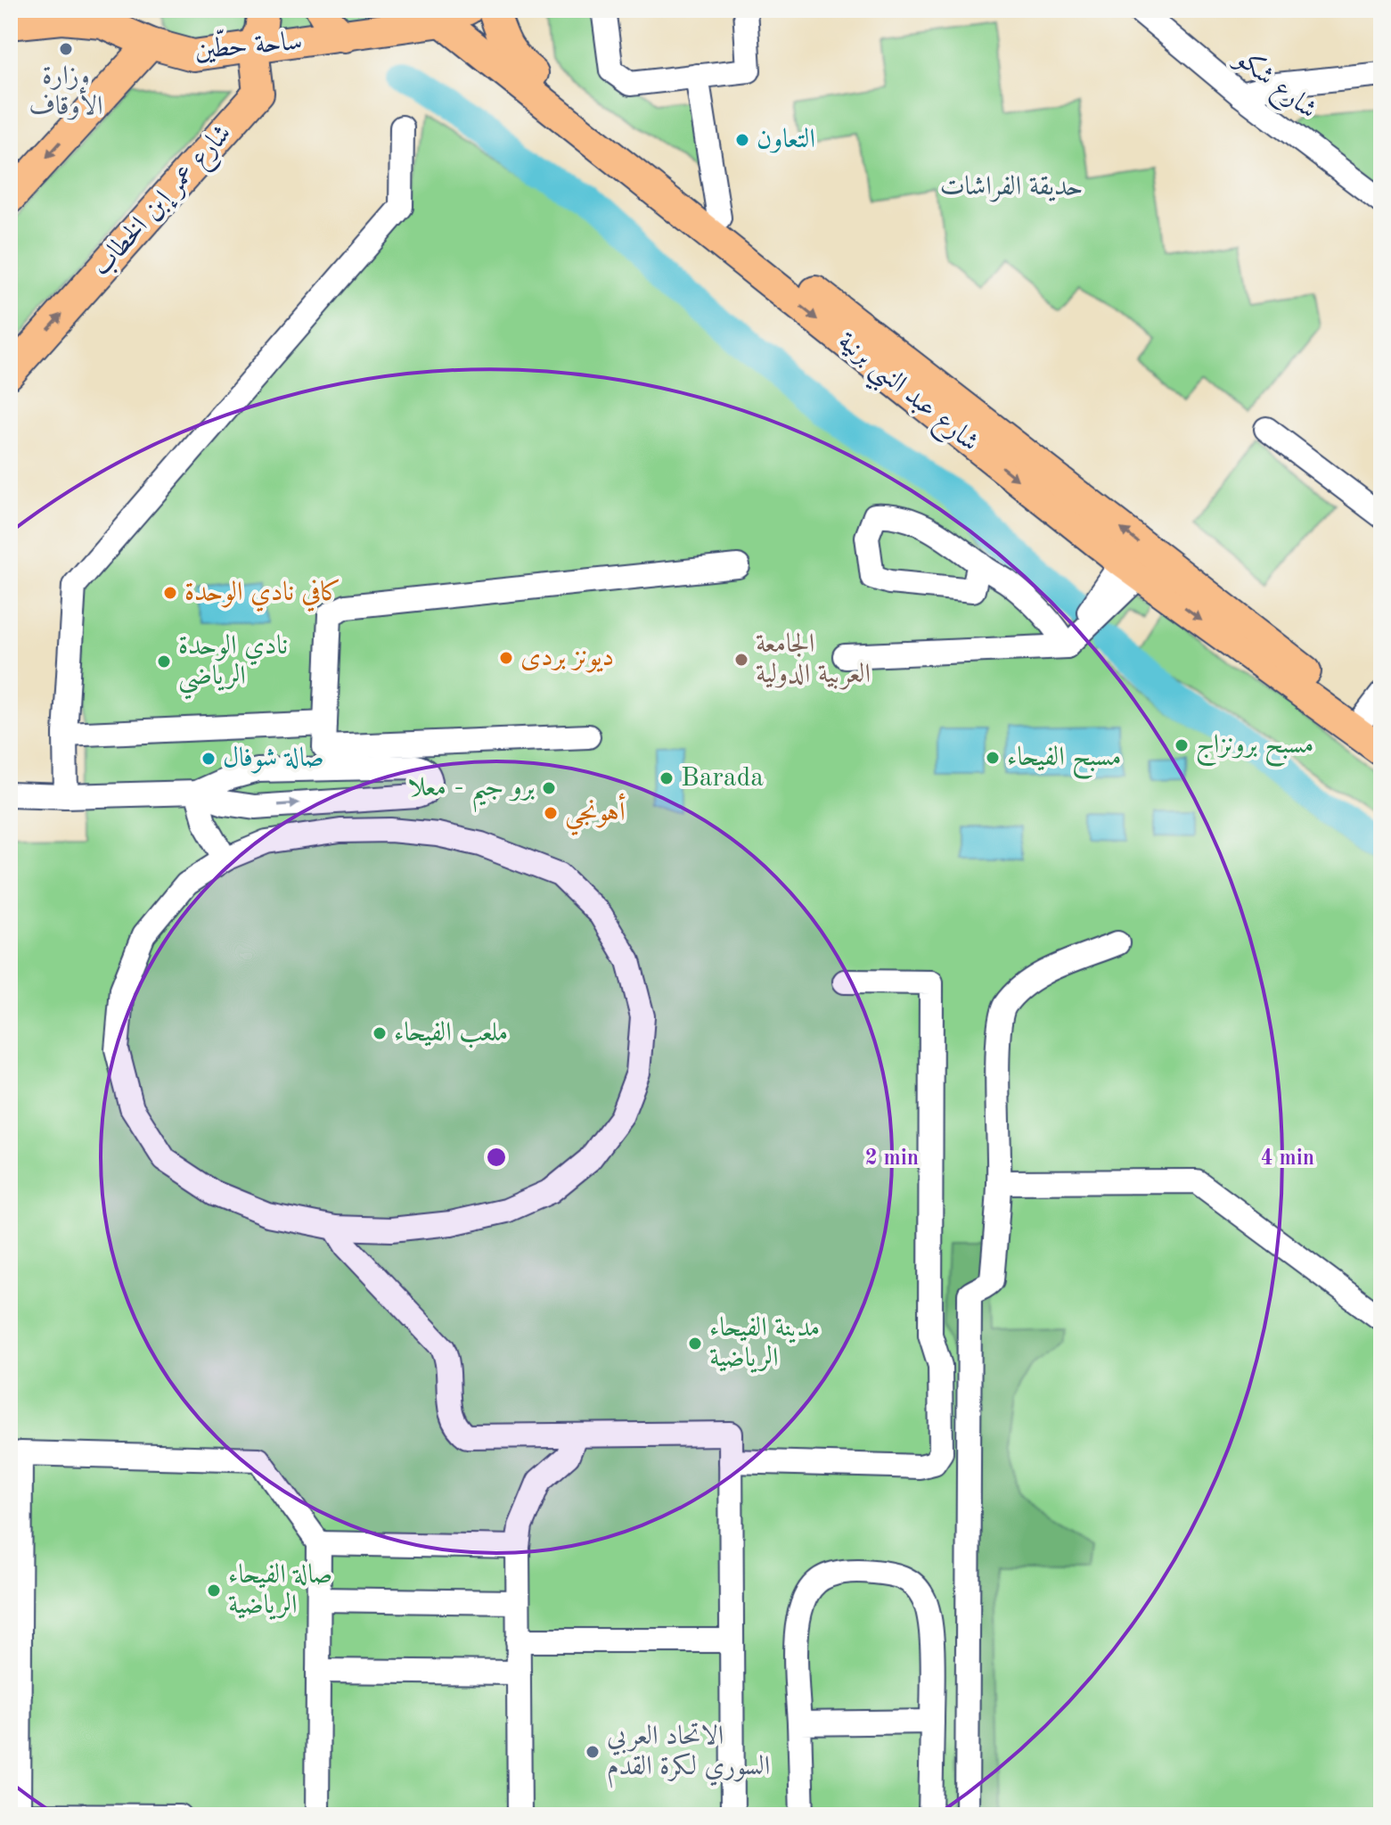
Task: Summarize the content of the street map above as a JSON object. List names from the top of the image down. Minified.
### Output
{"streets":{"main road":["ساحة حطّين","شارع عمر إبن الخطاب","شارع عبد النبي برنية"],"street":["شارع شكو"]},"crossings":[["ساحة حطّين","شارع عمر إبن الخطاب"],["ساحة حطّين","شارع عبد النبي برنية"]],"parks":["حديقة الفراشات"],"places":["وزارة الأوقاف","التعاون","كافي نادي الوحدة","ديونز بردى","الجامعة العربية الدولية","نادي الوحدة الرياضي","مسبح برونزاج","مسبح الفيحاء","صالة شوفال","Barada","برو جيم - معلا","أهونجي","ملعب الفيحاء","مدينة الفيحاء الرياضية","صالة الفيحاء الرياضية","الاتحاد العربي السوري لكرة القدم"],"rings":["2 min","4 min"]}
